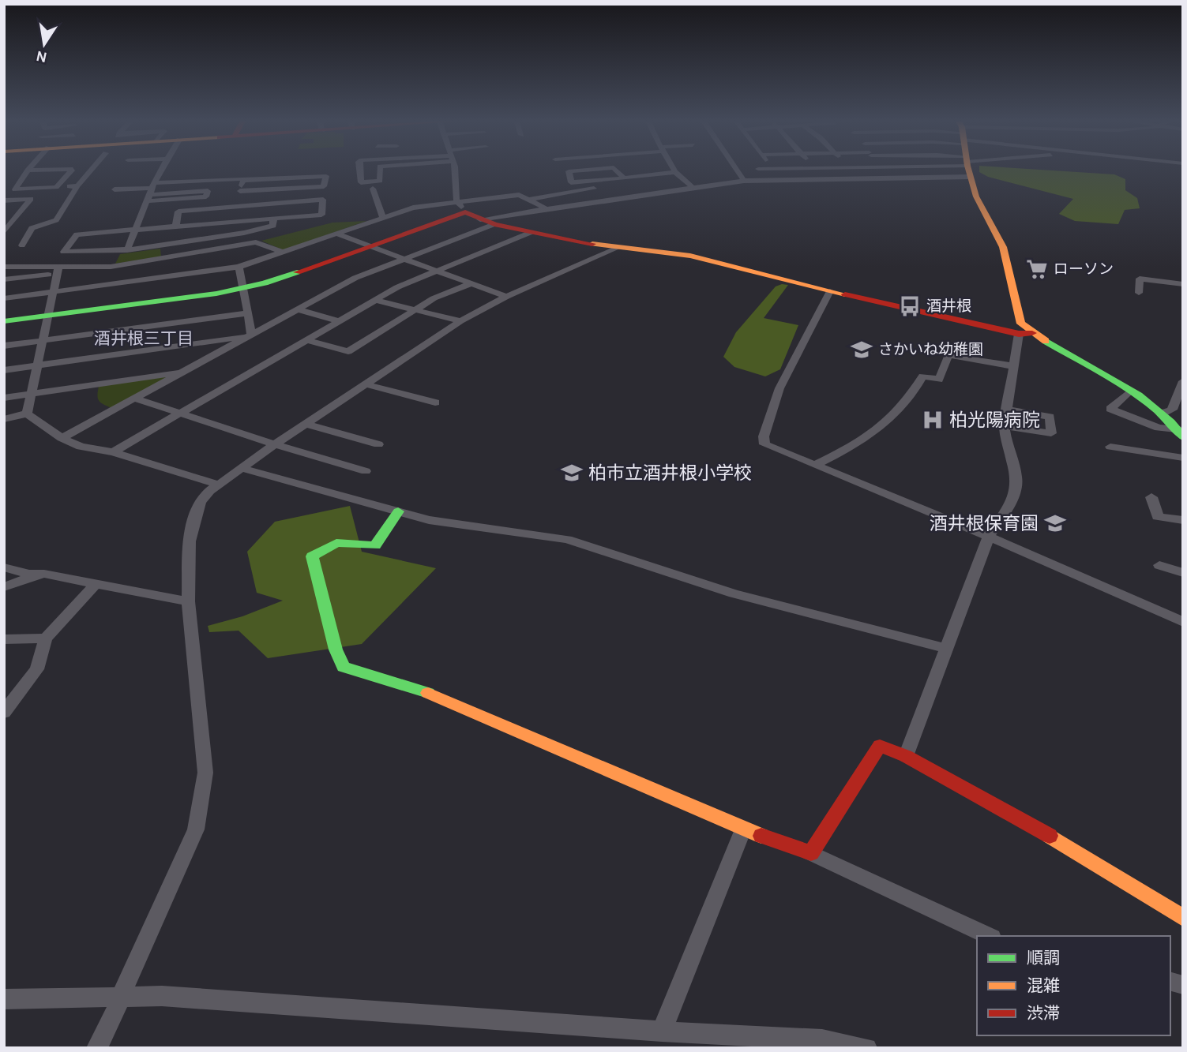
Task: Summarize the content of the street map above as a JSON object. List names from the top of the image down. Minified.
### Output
{"districts":["酒井根三丁目"],"places":{"supermarket":["ローソン"],"bus stop":["酒井根"],"school or university":["さかいね幼稚園","柏市立酒井根小学校","酒井根保育園"],"hospital":["柏光陽病院"]},"legend":["順調","混雑","渋滞"],"north":"bottom"}
